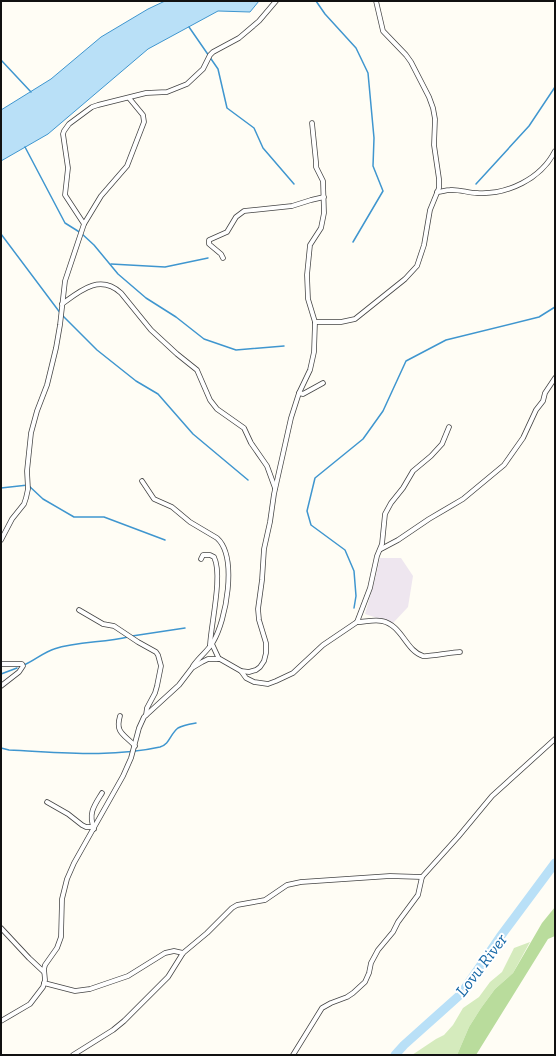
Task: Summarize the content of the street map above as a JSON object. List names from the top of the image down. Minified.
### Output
{"water":["Lovu River"]}
